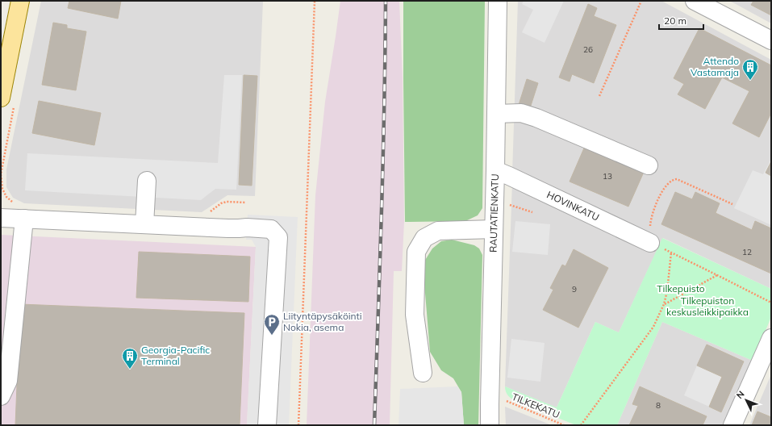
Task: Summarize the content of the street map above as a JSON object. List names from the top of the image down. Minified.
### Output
{"streets":{"street":["HOVINKATU","RAUTATIENKATU"],"path":["TILKEKATU"]},"crossings":[["HOVINKATU","RAUTATIENKATU"]],"parks":["Tilkepuisto","Tilkepuiston keskusleikkipaikka"],"places":{"building":["Attendo Vastamaja","Georgia-Pacific Terminal"],"parking":["Liityntäpysäköinti Nokia, asema"]},"house_numbers":["26","13","12","9","8"],"scale_bar":"20 m","north":"top left"}
